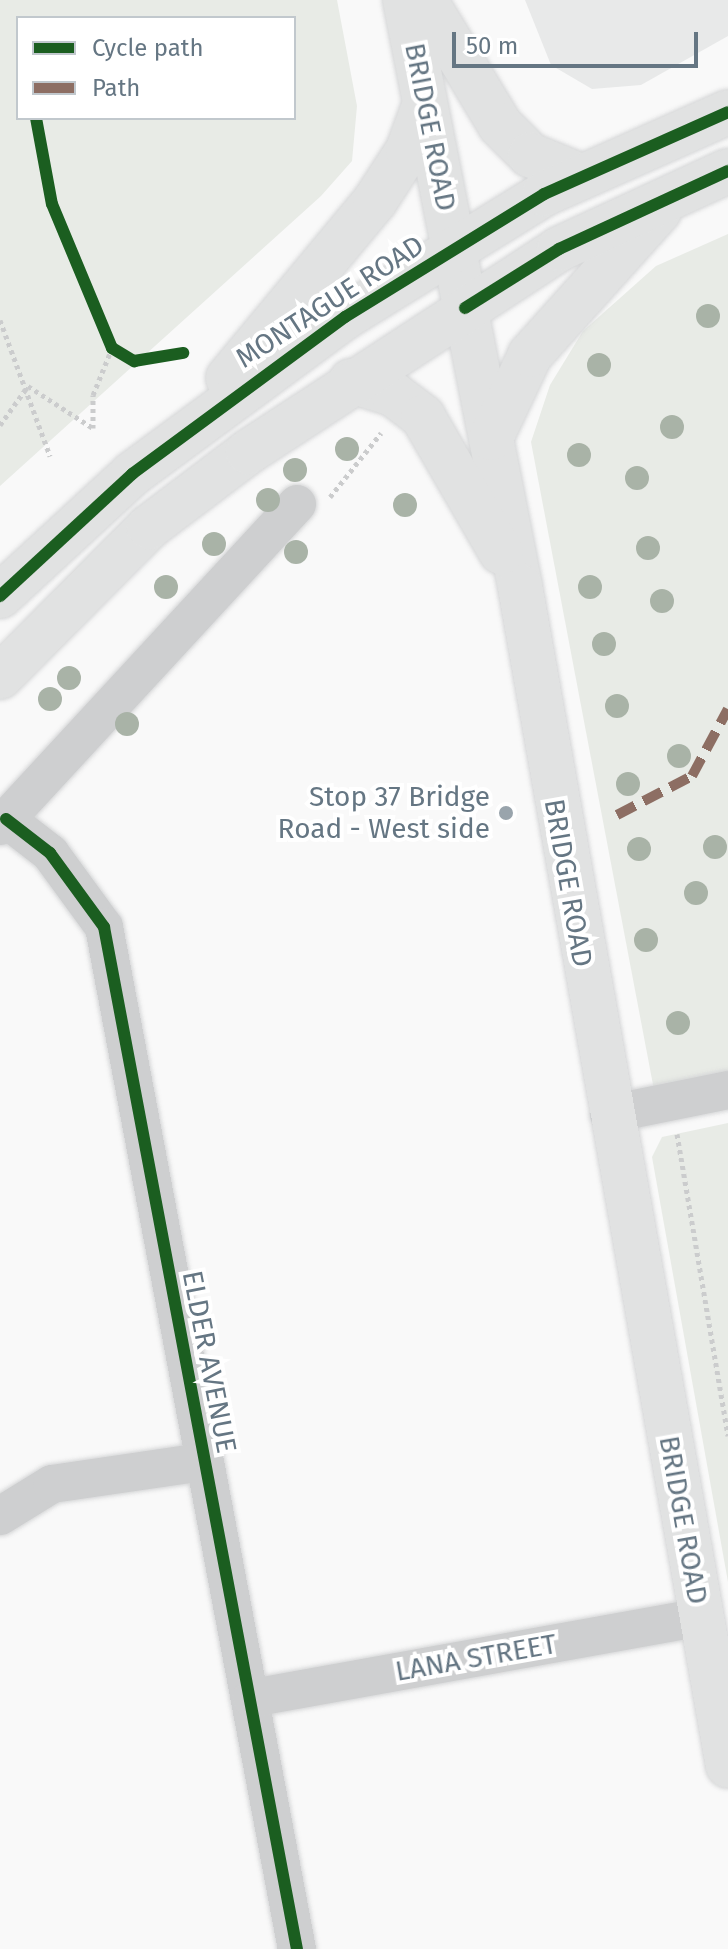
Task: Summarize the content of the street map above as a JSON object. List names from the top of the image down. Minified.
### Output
{"streets":{"main road":["BRIDGE ROAD","MONTAGUE ROAD"],"street":["ELDER AVENUE","LANA STREET"]},"crossings":[["BRIDGE ROAD","MONTAGUE ROAD"],["BRIDGE ROAD","LANA STREET"],["ELDER AVENUE","LANA STREET"]],"places":["Stop 37 Bridge Road - West side"],"legend":["Cycle path","Path"],"scale_bar":"50 m"}
